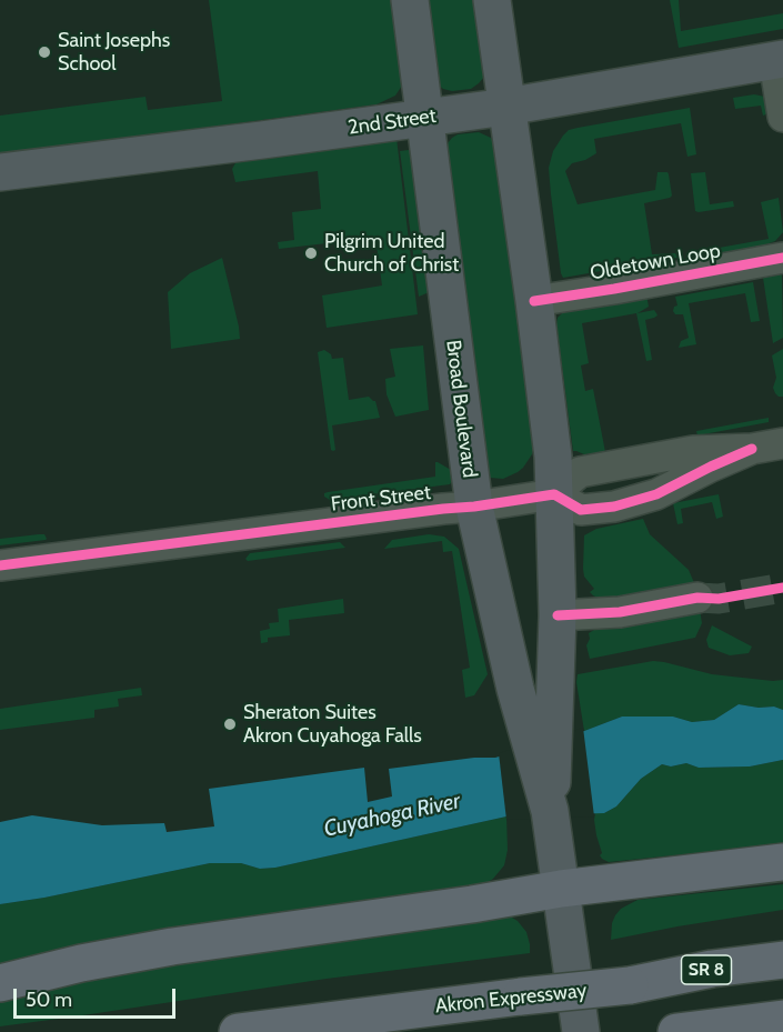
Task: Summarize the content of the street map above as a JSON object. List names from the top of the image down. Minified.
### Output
{"streets":{"highway":["SR 8","Akron Expressway"],"main road":["2nd Street","Broad Boulevard"],"street":["Oldetown Loop","Front Street"]},"crossings":[["2nd Street","Broad Boulevard"],["Oldetown Loop","Broad Boulevard"],["Broad Boulevard","Front Street"]],"water":["Cuyahoga River"],"places":["Saint Josephs School","Pilgrim United Church of Christ","Sheraton Suites Akron Cuyahoga Falls"],"scale_bar":"50 m"}
